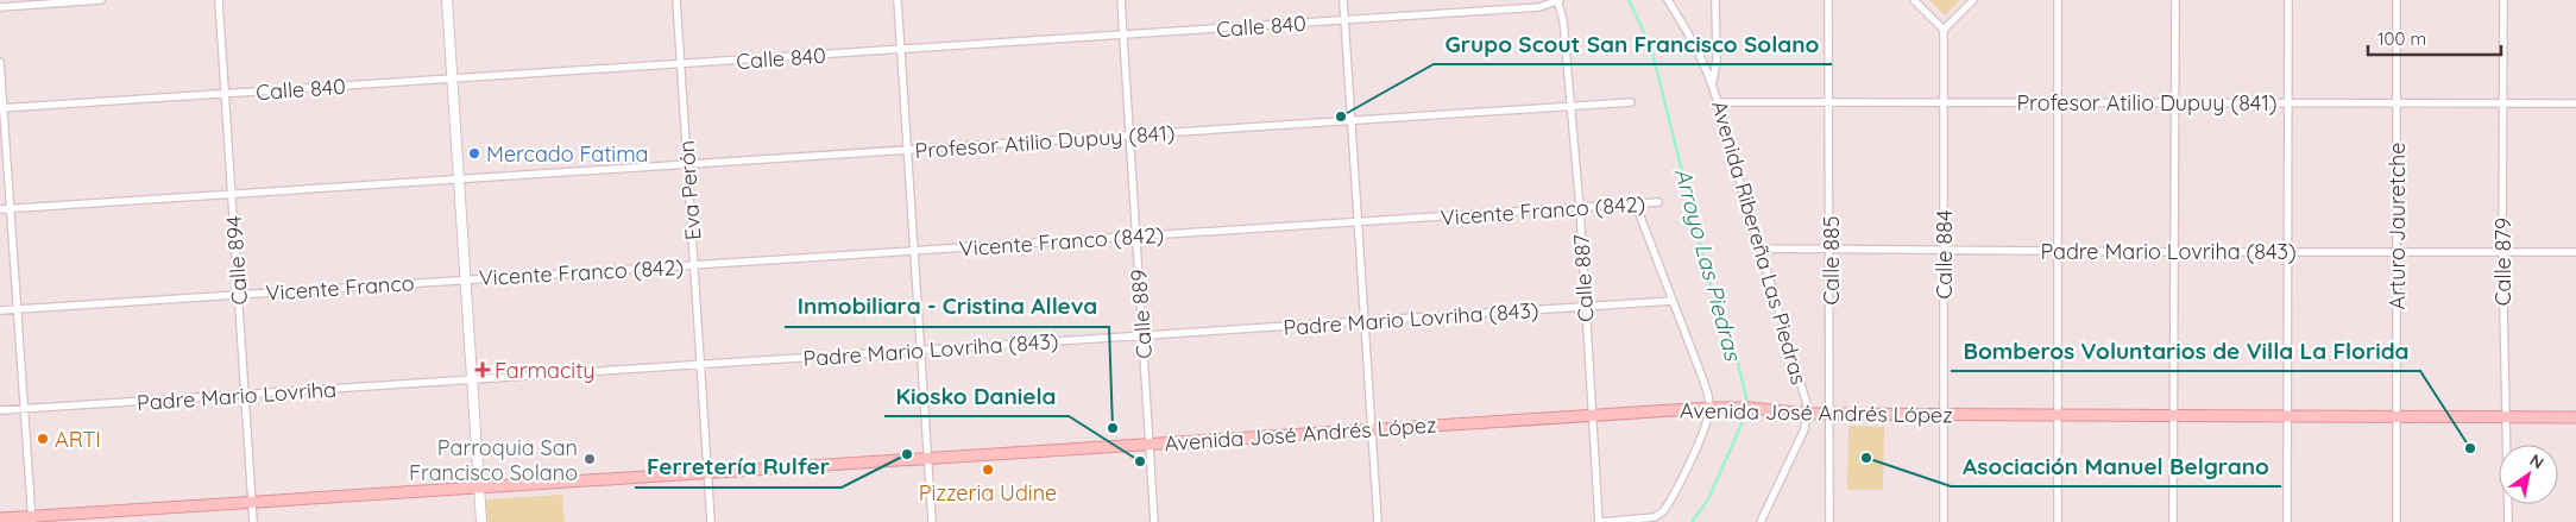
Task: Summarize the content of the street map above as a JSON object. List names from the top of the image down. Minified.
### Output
{"streets":{"main road":["Avenida José Andrés López"],"street":["Calle 840","Profesor Atilio Dupuy (841)","Eva Perón","Vicente Franco (842)","Arturo Jauretche","Avenida Ribereña Las Piedras","Padre Mario Lovriha (843)","Calle 884","Calle 894","Calle 885","Calle 879","Calle 887","Vicente Franco","Calle 889","Padre Mario Lovriha"]},"crossings":[["Calle 840","Eva Perón"],["Calle 840","Calle 894"],["Calle 840","Calle 887"],["Calle 840","Calle 889"],["Profesor Atilio Dupuy (841)","Eva Perón"],["Profesor Atilio Dupuy (841)","Arturo Jauretche"],["Profesor Atilio Dupuy (841)","Avenida Ribereña Las Piedras"],["Profesor Atilio Dupuy (841)","Calle 884"],["Profesor Atilio Dupuy (841)","Calle 894"],["Profesor Atilio Dupuy (841)","Calle 885"],["Profesor Atilio Dupuy (841)","Calle 879"],["Profesor Atilio Dupuy (841)","Calle 887"],["Profesor Atilio Dupuy (841)","Calle 889"],["Eva Perón","Vicente Franco (842)"],["Eva Perón","Padre Mario Lovriha (843)"],["Eva Perón","Avenida José Andrés López"],["Vicente Franco (842)","Calle 887"],["Vicente Franco (842)","Vicente Franco"],["Vicente Franco (842)","Calle 889"],["Arturo Jauretche","Padre Mario Lovriha (843)"],["Arturo Jauretche","Avenida José Andrés López"],["Avenida Ribereña Las Piedras","Padre Mario Lovriha (843)"],["Avenida Ribereña Las Piedras","Avenida José Andrés López"],["Padre Mario Lovriha (843)","Calle 884"],["Padre Mario Lovriha (843)","Calle 885"],["Padre Mario Lovriha (843)","Calle 879"],["Padre Mario Lovriha (843)","Calle 887"],["Padre Mario Lovriha (843)","Calle 889"],["Padre Mario Lovriha (843)","Padre Mario Lovriha"],["Calle 884","Avenida José Andrés López"],["Calle 894","Vicente Franco"],["Calle 894","Padre Mario Lovriha"],["Calle 894","Avenida José Andrés López"],["Calle 885","Avenida José Andrés López"],["Calle 879","Avenida José Andrés López"],["Calle 887","Avenida José Andrés López"],["Calle 889","Avenida José Andrés López"]],"water":["Arroyo Las Piedras"],"places":{"other":["Grupo Scout San Francisco Solano","Mercado Fatima","Inmobiliara - Cristina Alleva","ARTI","Bomberos Voluntarios de Villa La Florida","Ferretería Rulfer","Asociación Manuel Belgrano","Parroquia San Francisco Solano","Kiosko Daniela","Pizzeria Udine"],"health":["Farmacity"]},"scale_bar":"100 m","north":"top right"}
